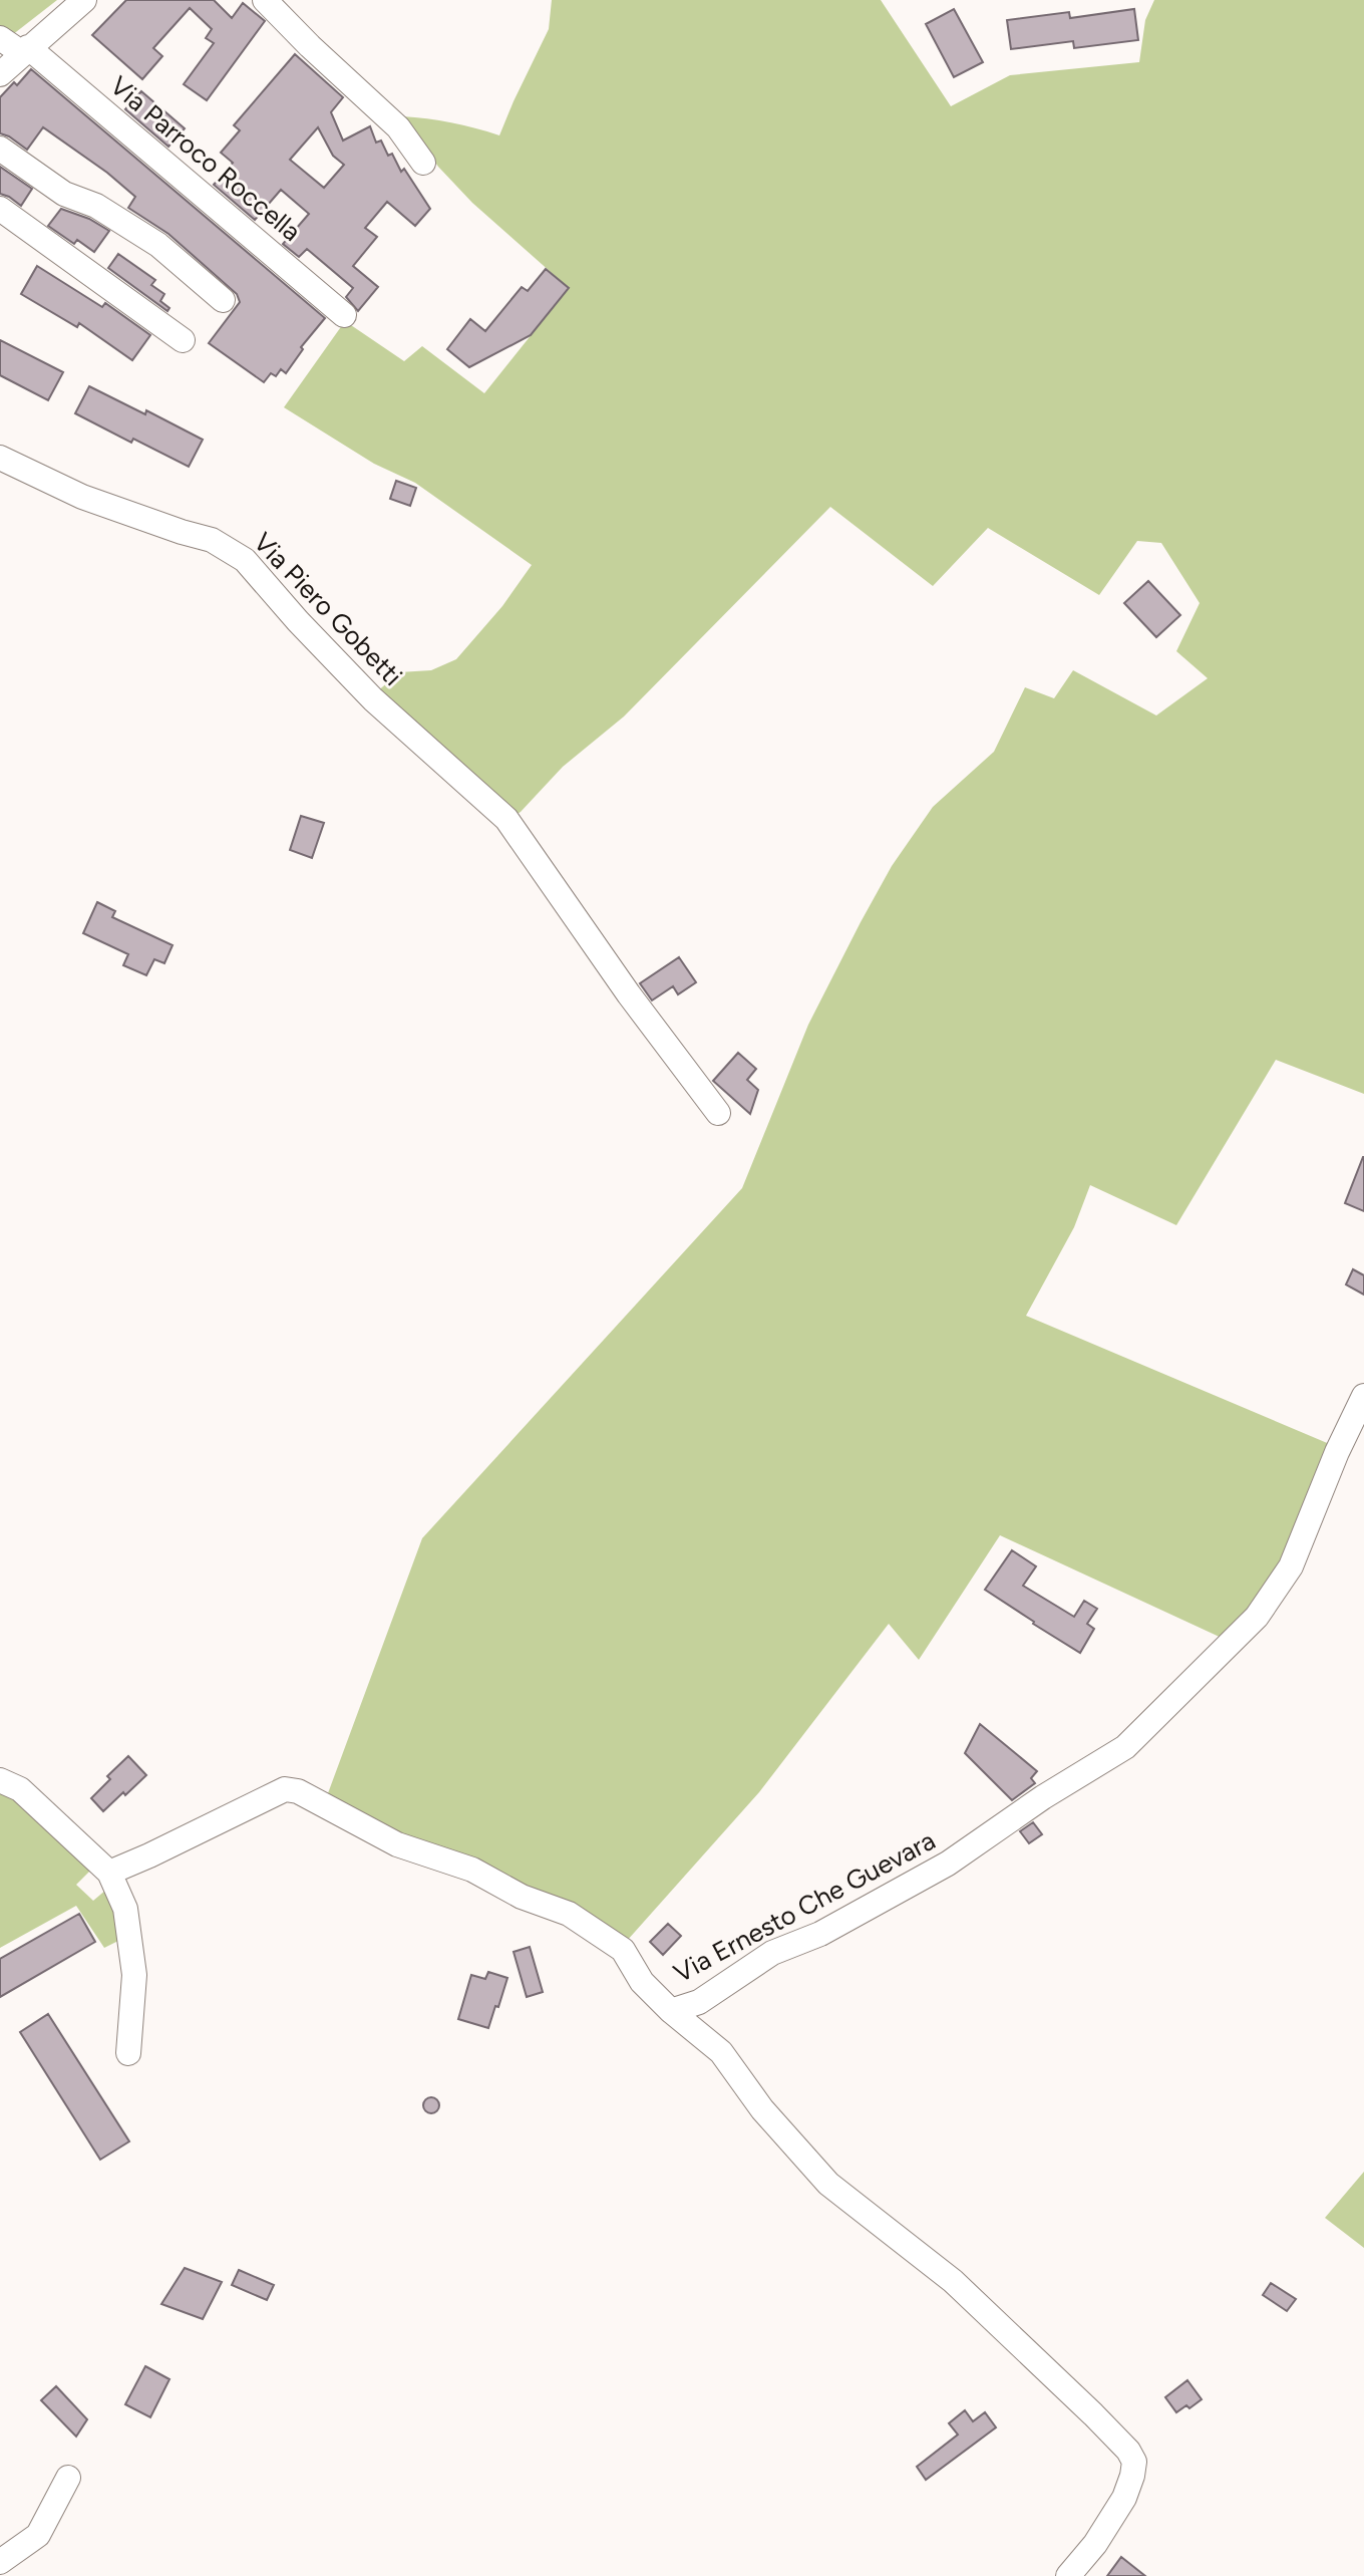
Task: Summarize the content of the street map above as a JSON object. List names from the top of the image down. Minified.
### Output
{"streets":{"street":["Via Parroco Roccella","Via Piero Gobetti","Via Ernesto Che Guevara"]}}
